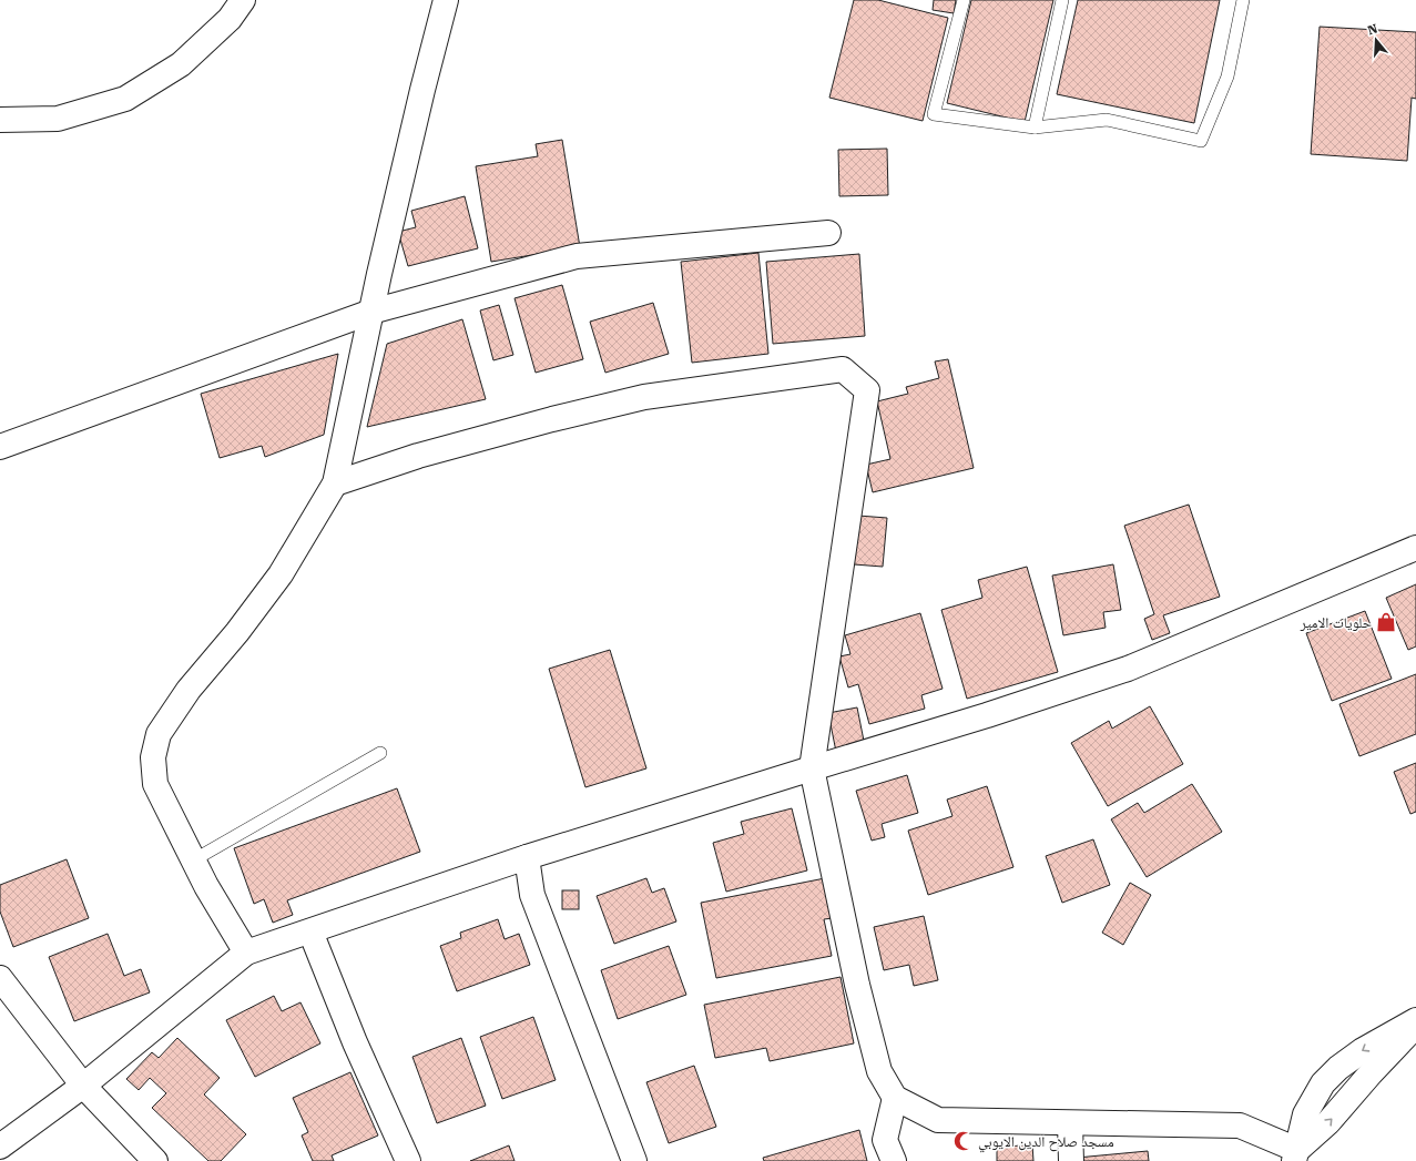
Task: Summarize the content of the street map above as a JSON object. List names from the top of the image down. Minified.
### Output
{"places":{"shop":["حلويات الامير"],"mosque":["مسجد صلاح الدين الايوبي"]},"north":"top"}
